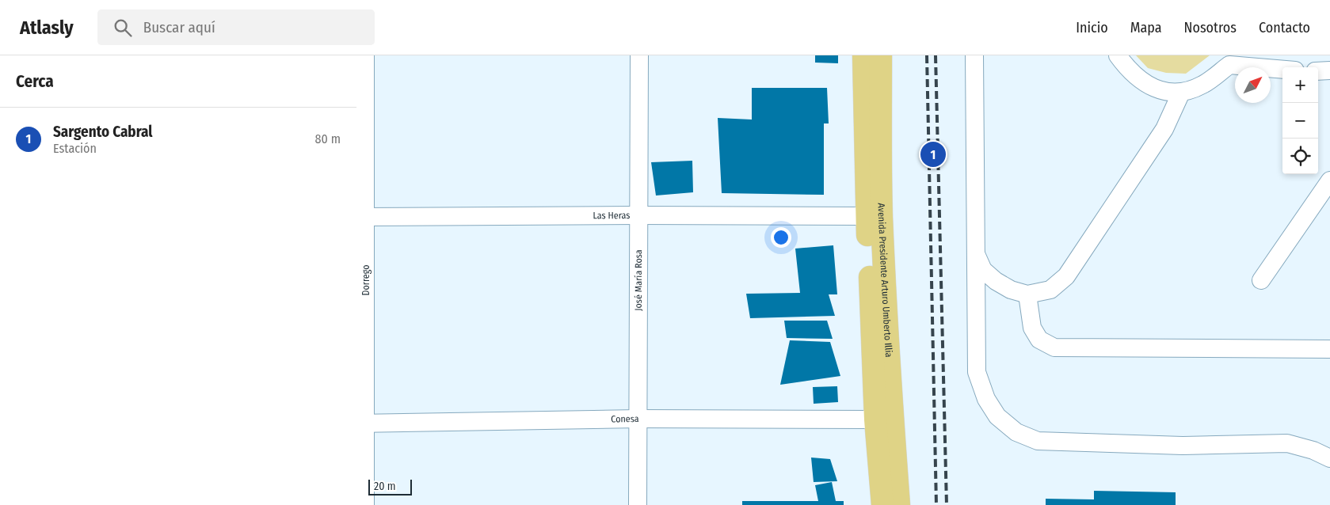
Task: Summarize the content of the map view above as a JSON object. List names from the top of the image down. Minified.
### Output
{"streets":{"main road":["Avenida Presidente Arturo Umberto Illia"],"street":["Las Heras","Dorrego","José María Rosa","Conesa"]},"crossings":[["Las Heras","Dorrego"],["Las Heras","José María Rosa"],["Las Heras","Avenida Presidente Arturo Umberto Illia"],["Dorrego","Conesa"],["José María Rosa","Conesa"],["Avenida Presidente Arturo Umberto Illia","Conesa"]],"scale_bar":"20 m","north":"top right","page":{"header":"Atlasly","search":"Buscar aquí","nav":["Inicio","Mapa","Nosotros","Contacto"],"heading":"Cerca","map_buttons":["+","−"],"list":[{"mark":"1","name":"Sargento Cabral","note":"Estación","value":"80 m"}],"pins":"1","scale":"20 m"}}
